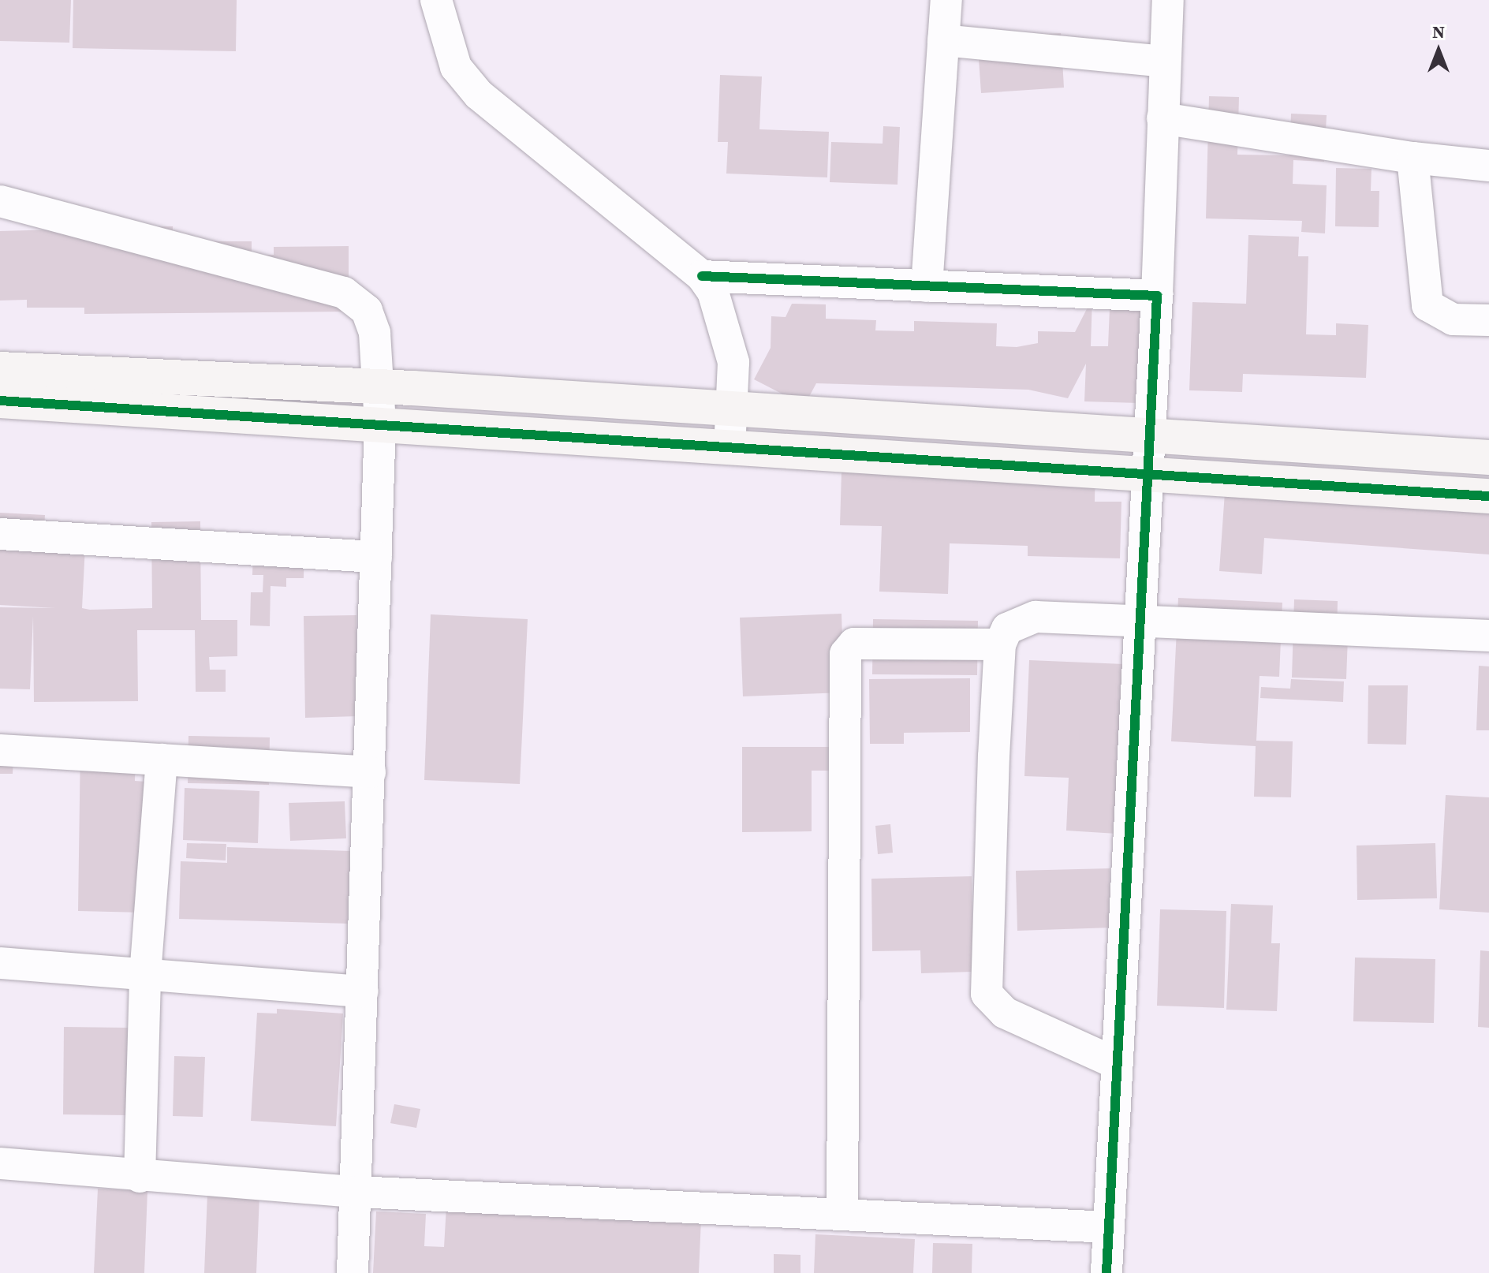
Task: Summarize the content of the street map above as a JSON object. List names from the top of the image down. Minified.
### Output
{"north":"top"}
